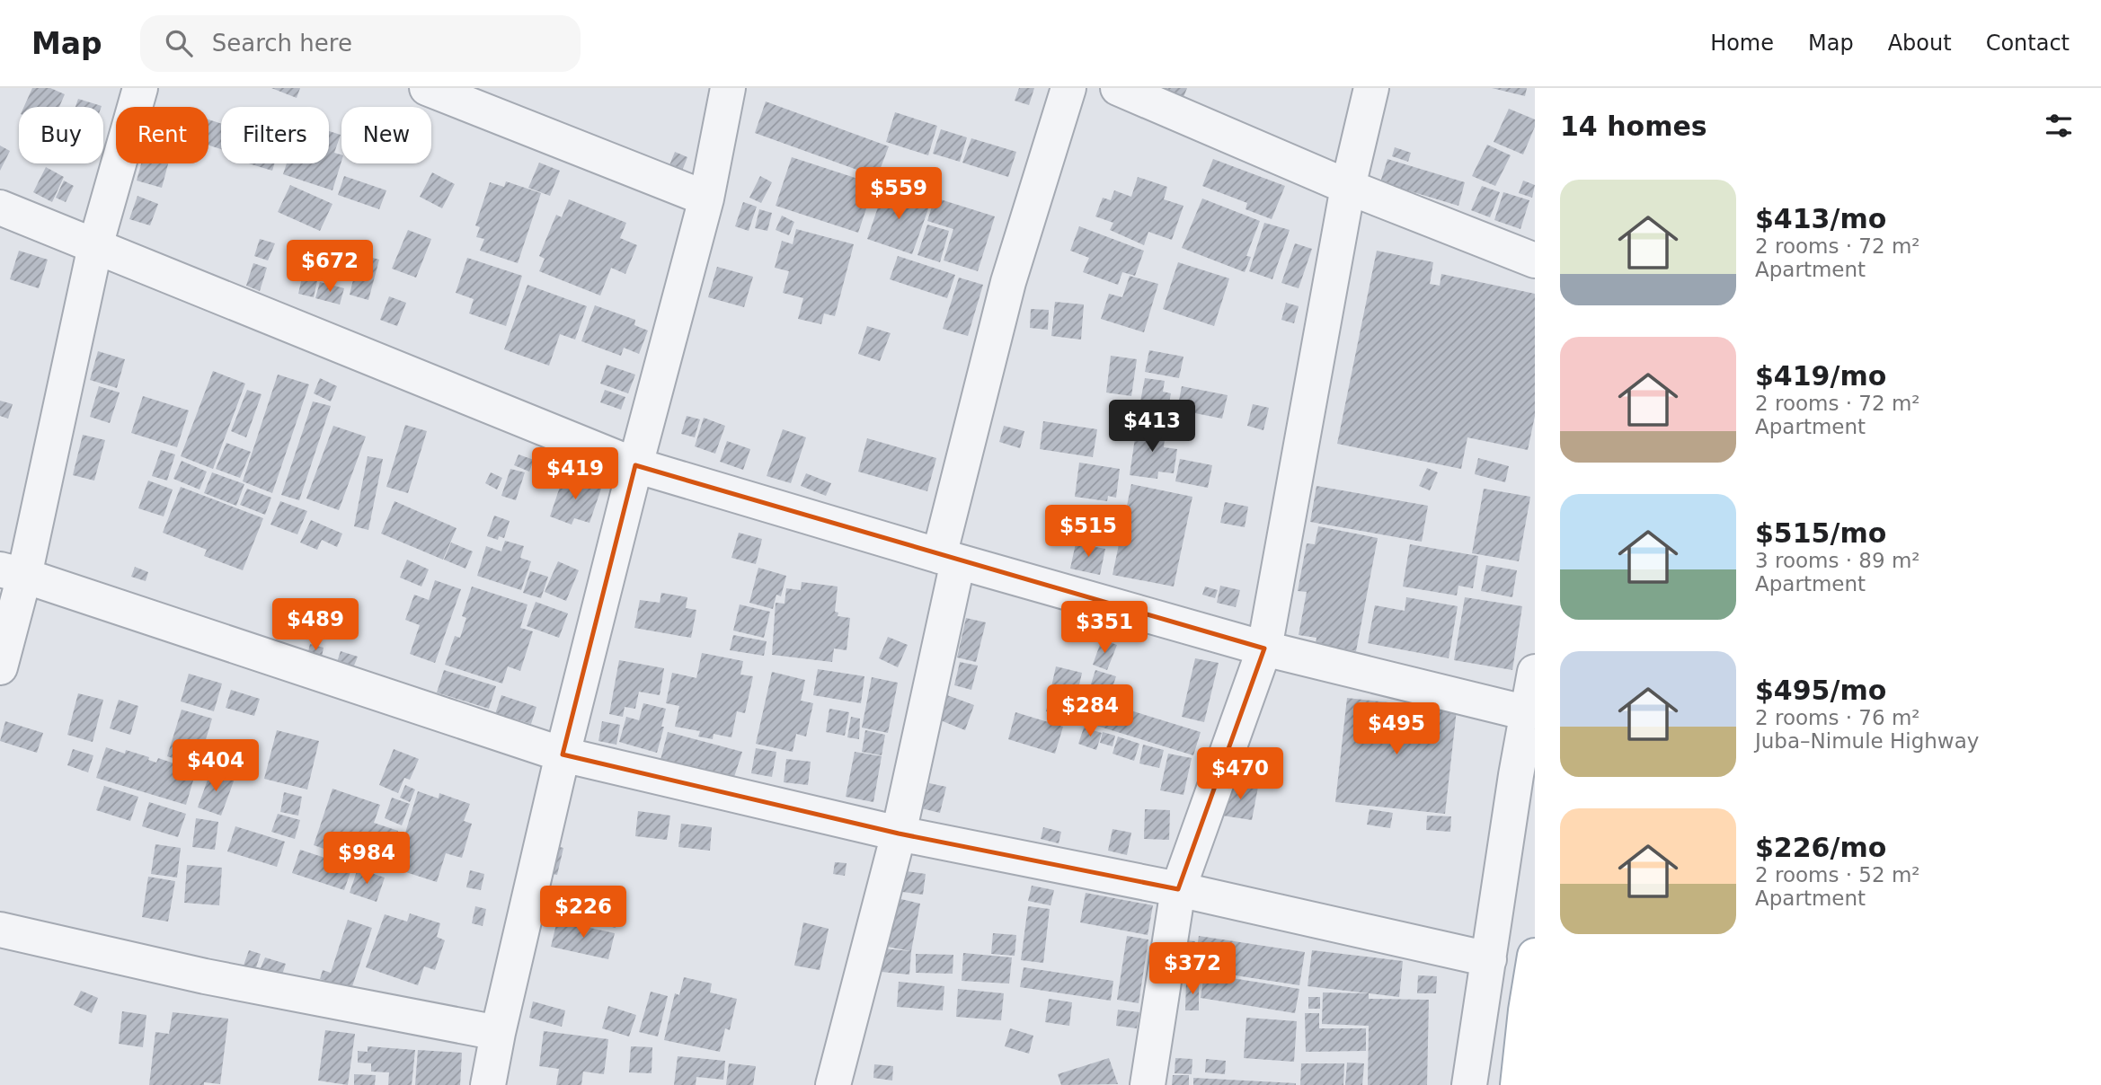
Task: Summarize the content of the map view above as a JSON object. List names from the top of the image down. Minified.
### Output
{"page":{"header":"Map","search":"Search here","nav":["Home","Map","About","Contact"],"heading":"14 homes","chip":["Buy","Rent","Filters","New"],"list":[{"name":"$413/mo","note":"2 rooms · 72 m² · Apartment"},{"name":"$419/mo","note":"2 rooms · 72 m² · Apartment"},{"name":"$515/mo","note":"3 rooms · 89 m² · Apartment"},{"name":"$495/mo","note":"2 rooms · 76 m² · Juba–Nimule Highway"},{"name":"$226/mo","note":"2 rooms · 52 m² · Apartment"}],"price":["$559","$672","$413","$419","$515","$489","$351","$284","$495","$404","$470","$984","$226","$372"]}}
